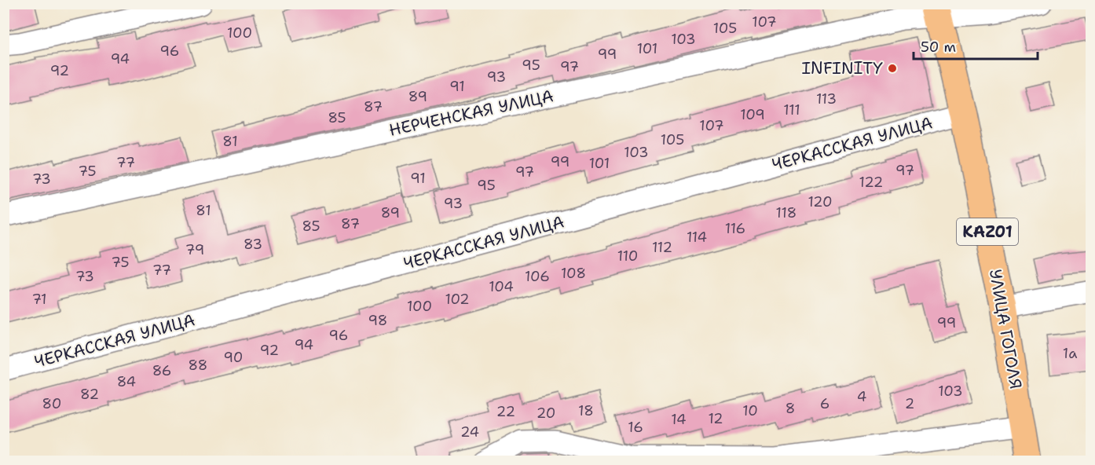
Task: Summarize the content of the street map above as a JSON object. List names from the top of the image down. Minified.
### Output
{"streets":{"highway":["KАZ01","УЛИЦА ГОГОЛЯ"],"street":["НЕРЧЕНСКАЯ УЛИЦА","ЧЕРКАССКАЯ УЛИЦА"]},"crossings":[["НЕРЧЕНСКАЯ УЛИЦА","УЛИЦА ГОГОЛЯ"],["ЧЕРКАССКАЯ УЛИЦА","УЛИЦА ГОГОЛЯ"]],"places":["INFINITY"],"house_numbers":["107","105","100","103","101","96","99","94","95","97","92","93","91","89","113","87","111","109","85","107","105","81","103","99","77","101","97","75","97","91","73","122","95","120","93","81","89","118","87","85","116","114","83","112","79","110","75","77","108","73","106","104","71","102","100","98","99","96","94","92","1а","90","88","86","84","103","82","4","80","6","2","8","18","10","22","20","12","14","16","24"],"scale_bar":"50 m"}
